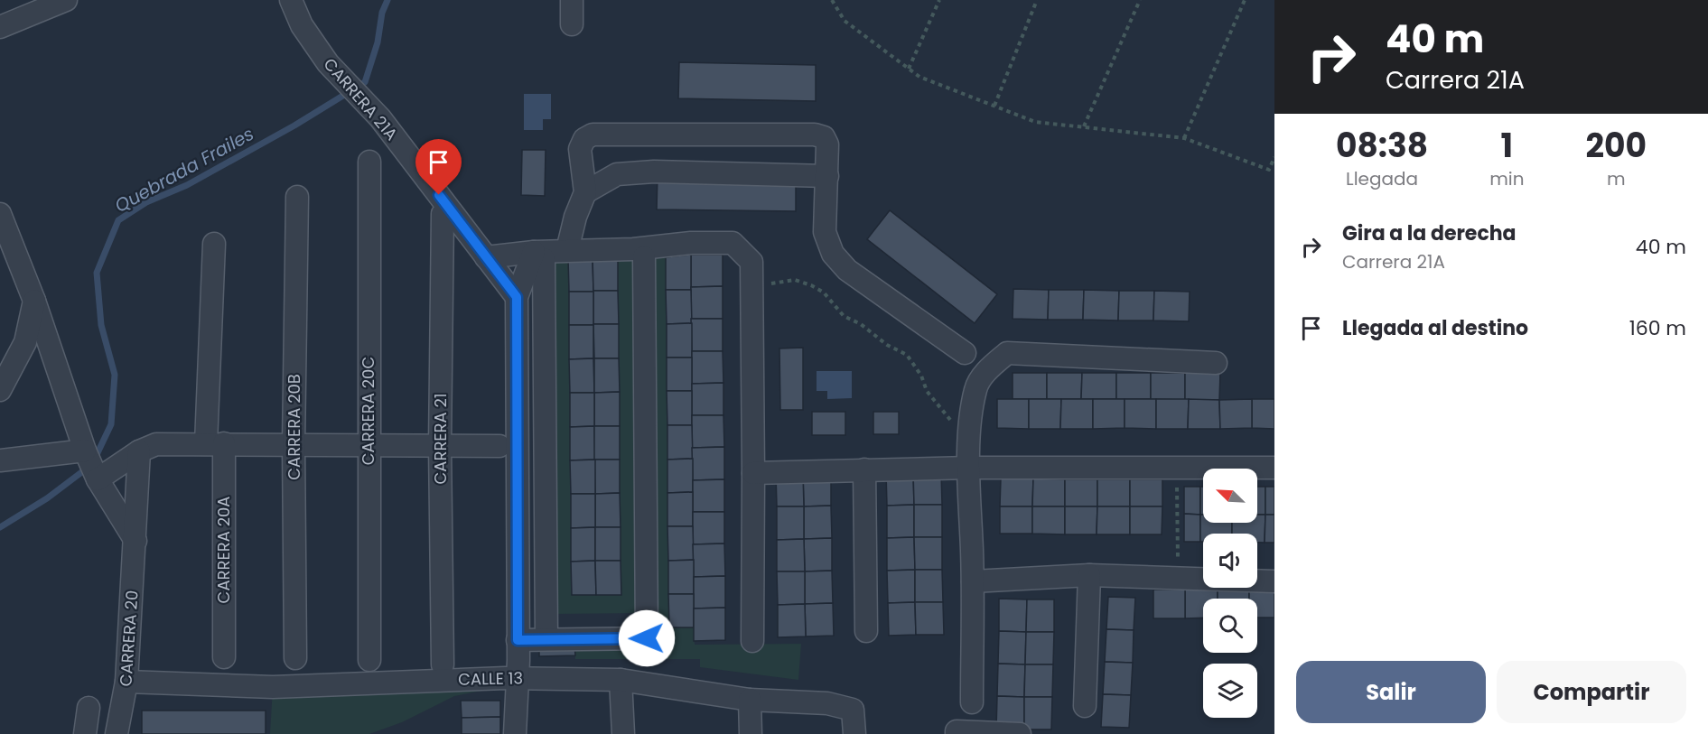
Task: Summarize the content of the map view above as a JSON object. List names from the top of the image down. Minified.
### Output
{"streets":{"street":["CARRERA 21A","CARRERA 20C","CARRERA 20B","CARRERA 21","CARRERA 20A","CARRERA 20","CALLE 13"]},"crossings":[["CARRERA 20","CALLE 13"]],"water":["Quebrada Frailes"],"north":"top left","page":{"turn":["40 m","Carrera 21A"],"eta":["08:38","Llegada","1","min","200","m"],"list":[{"name":"Gira a la derecha","note":"Carrera 21A","value":"40 m"},{"name":"Llegada al destino","value":"160 m"}],"buttons":["Salir","Compartir"]}}
